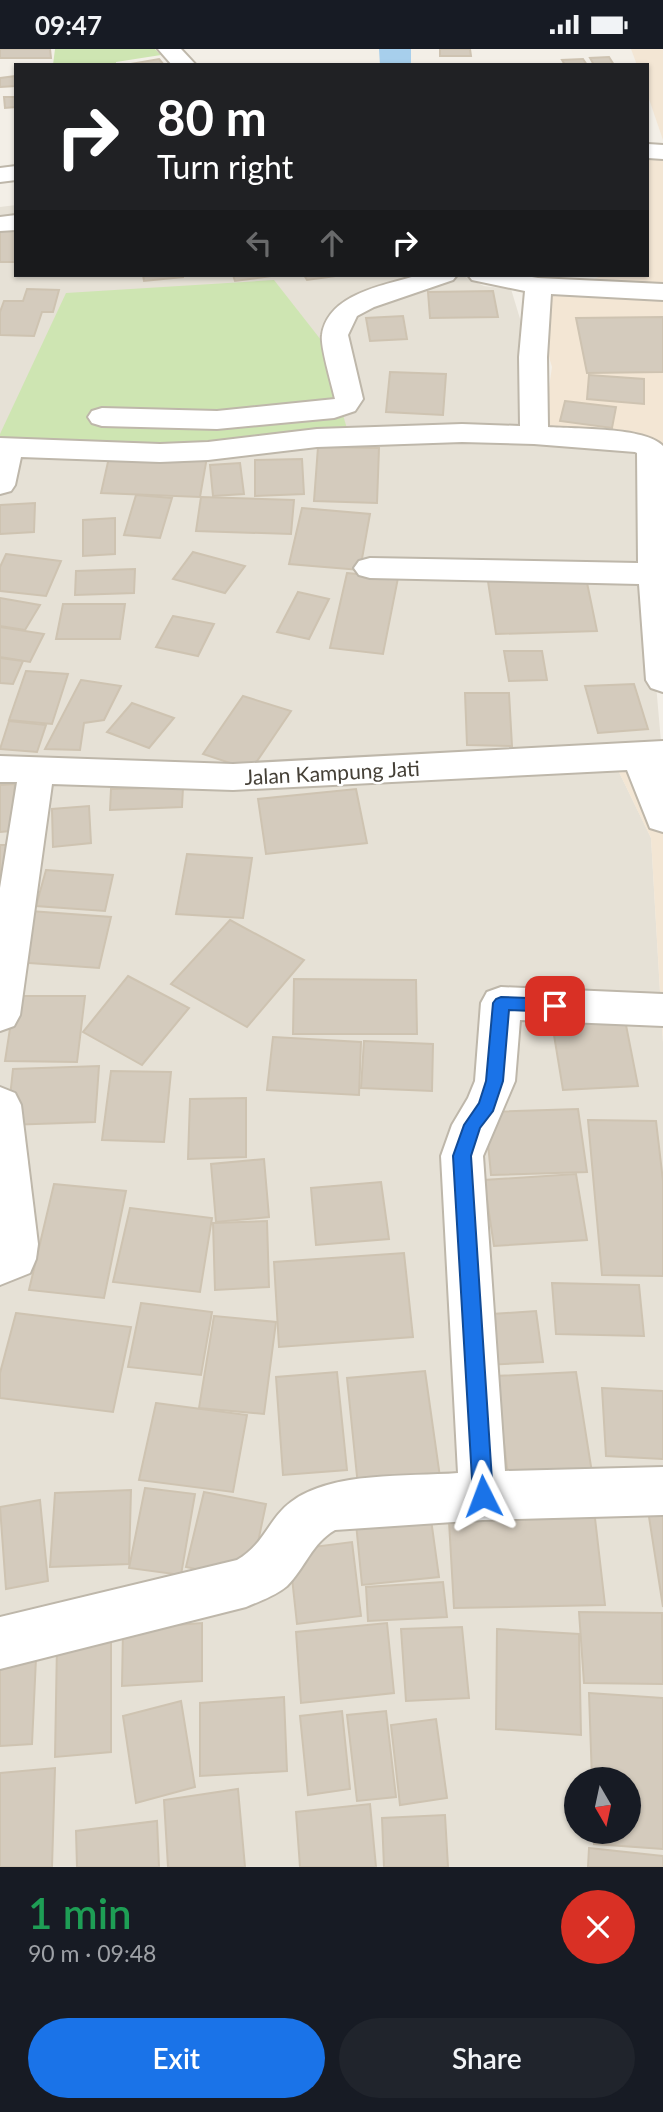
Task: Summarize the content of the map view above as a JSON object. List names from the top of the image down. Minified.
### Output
{"streets":{"street":["Jalan Kampung Jati"]},"north":"bottom","page":{"status":"09:47","turn":["80 m","Turn right"],"heading":["1 min","90 m · 09:48"],"buttons":["Exit","Share"]}}
